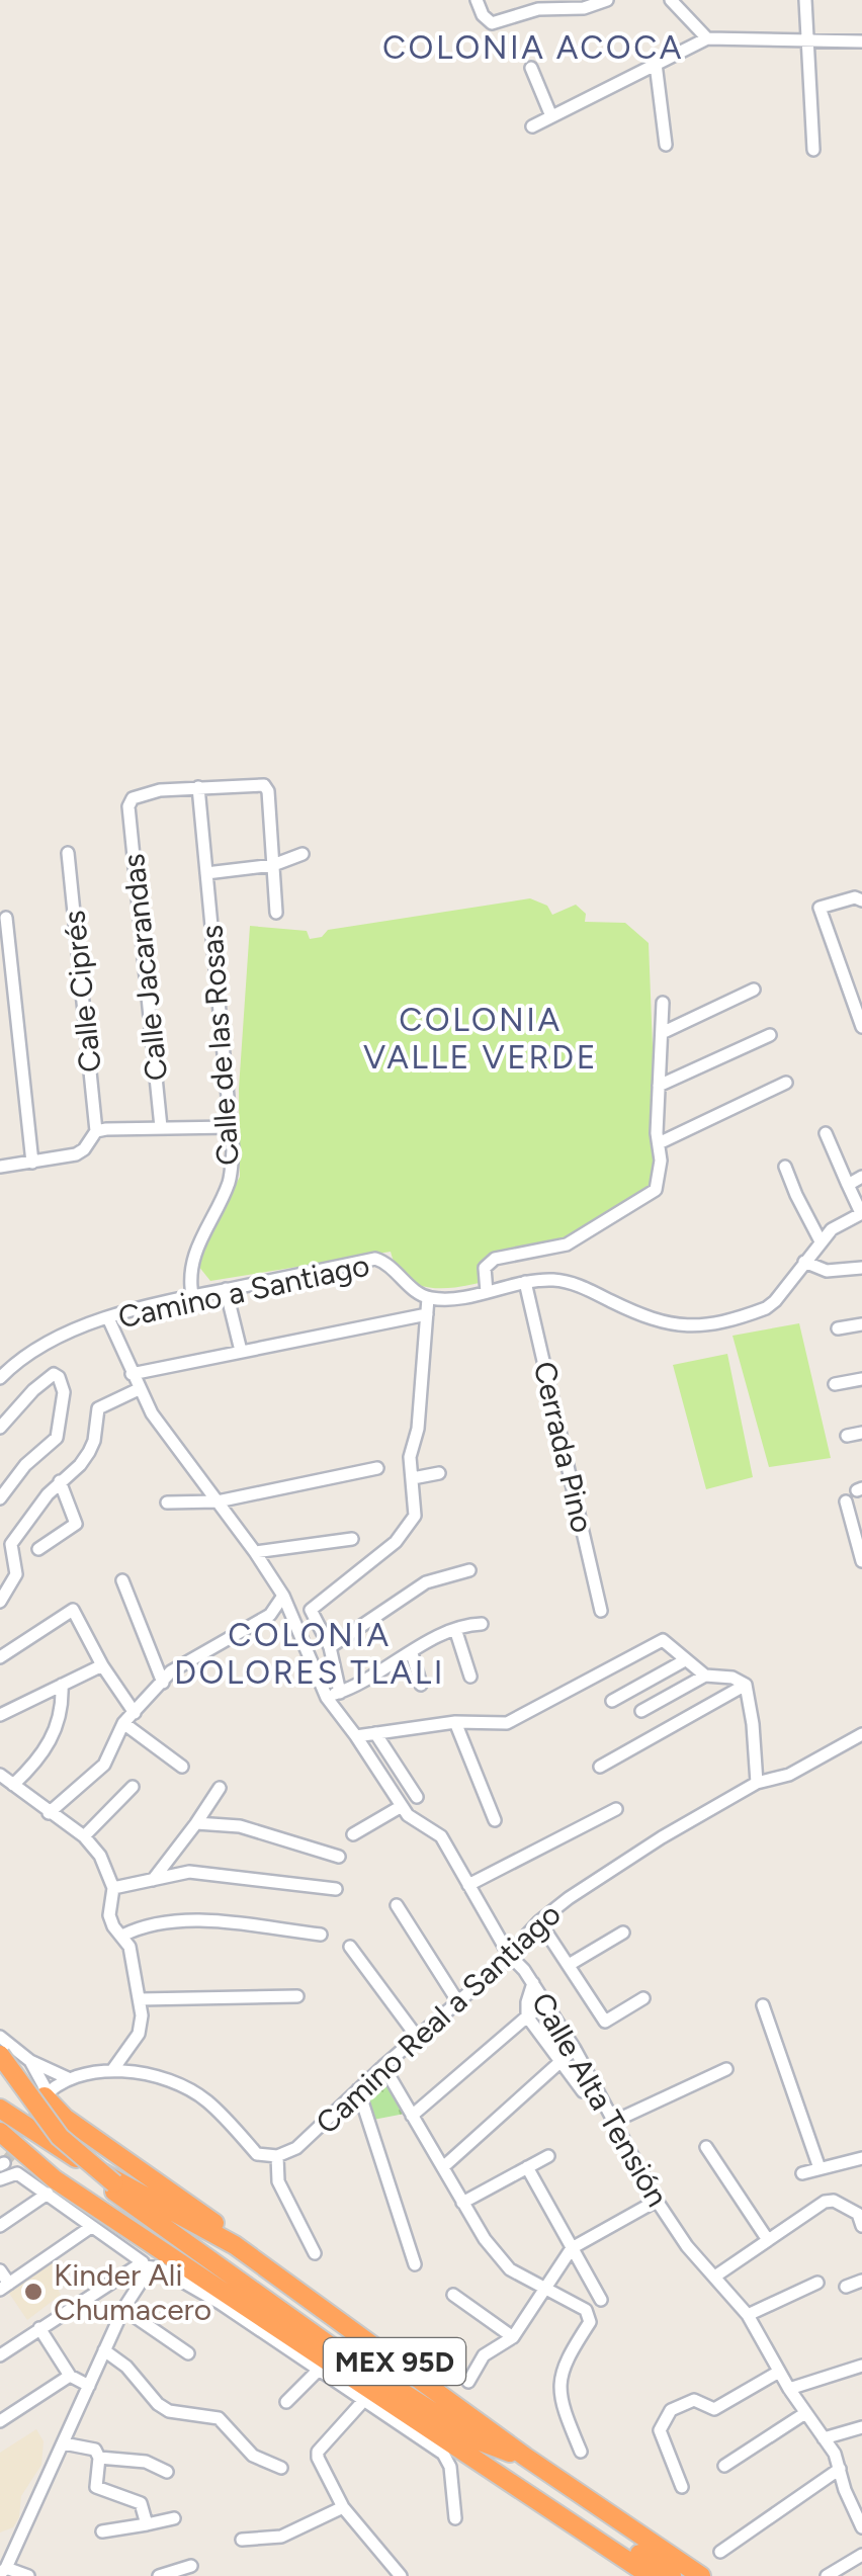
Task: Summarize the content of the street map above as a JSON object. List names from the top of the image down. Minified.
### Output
{"streets":{"highway":["MEX 95D"],"street":["Calle Jacarandas","Calle Ciprés","Calle de las Rosas","Camino a Santiago","Cerrada Pino","Camino Real a Santiago","Calle Alta Tensión"]},"crossings":[["Calle Jacarandas","Calle de las Rosas"],["Calle de las Rosas","Camino a Santiago"],["Camino a Santiago","Calle Alta Tensión"],["Camino Real a Santiago","Calle Alta Tensión"]],"districts":["COLONIA ACOCA","COLONIA VALLE VERDE","COLONIA DOLORES TLALI"],"places":["Kinder Ali Chumacero"]}
